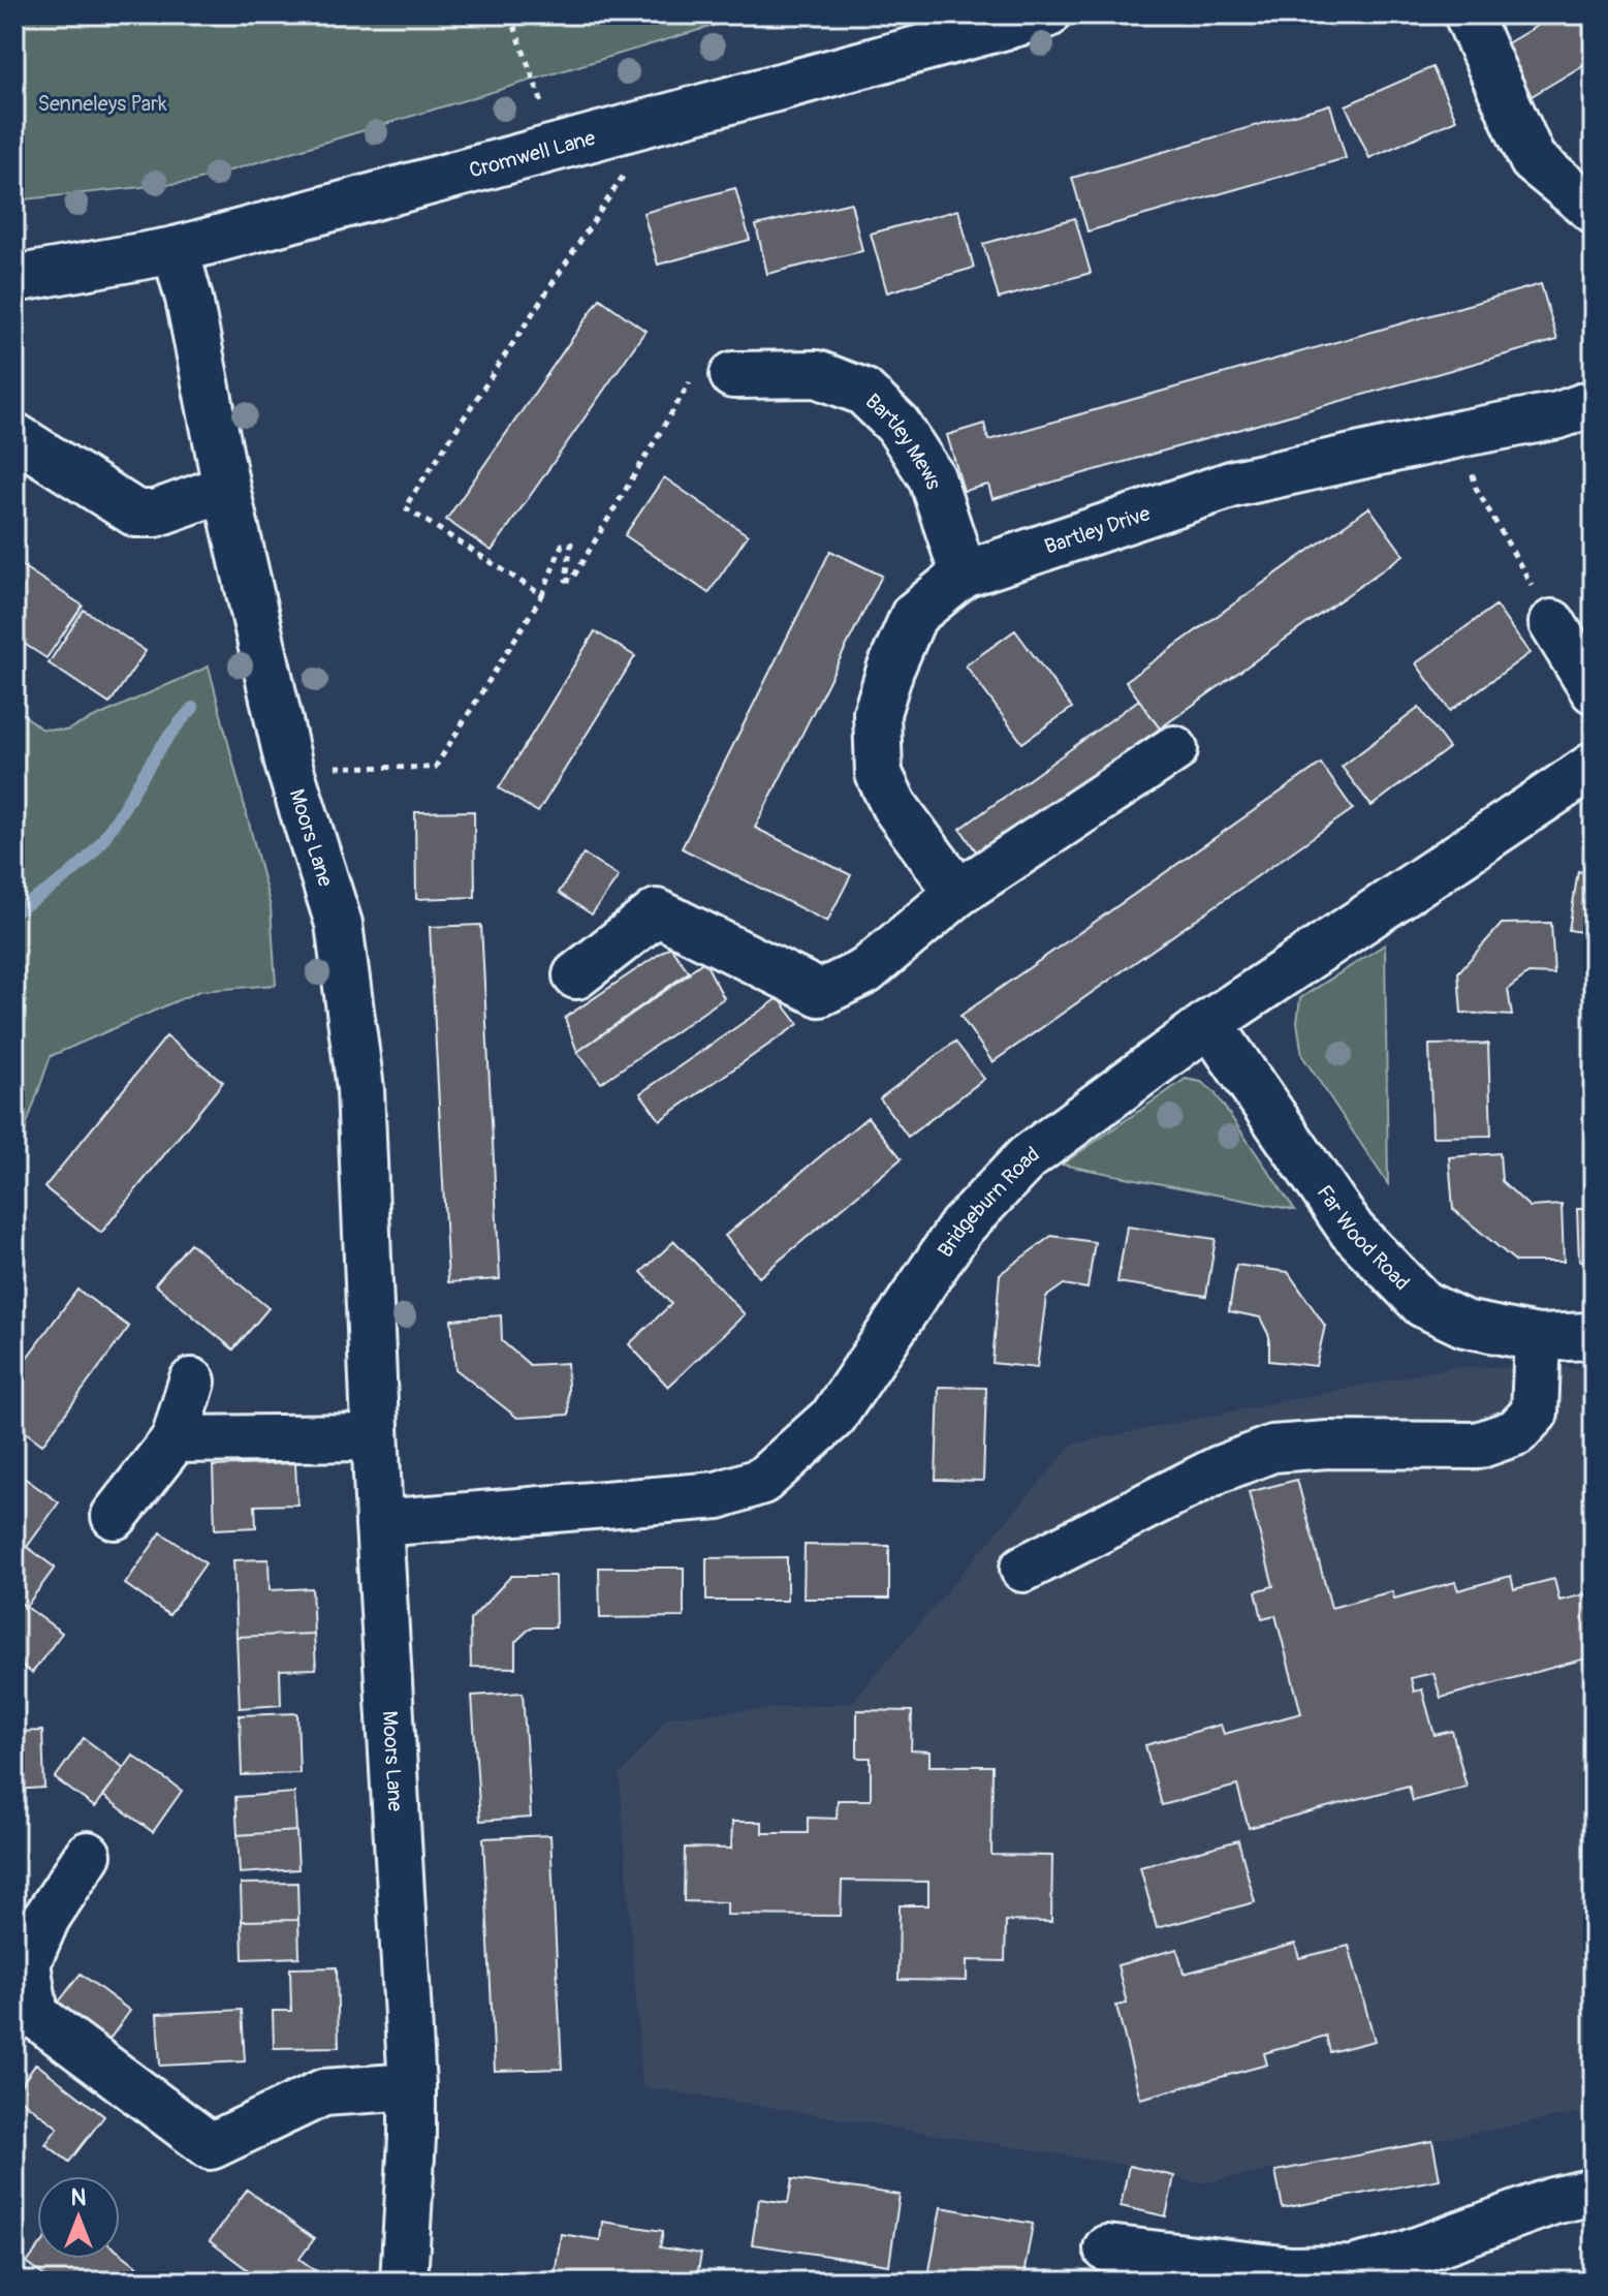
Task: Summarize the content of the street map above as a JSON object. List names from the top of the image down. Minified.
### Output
{"streets":{"street":["Cromwell Lane","Bartley Mews","Bartley Drive","Moors Lane","Bridgeburn Road","Far Wood Road"]},"crossings":[["Cromwell Lane","Moors Lane"],["Bartley Mews","Bartley Drive"],["Moors Lane","Bridgeburn Road"],["Bridgeburn Road","Far Wood Road"]],"parks":["Senneleys Park"],"north":"top"}
